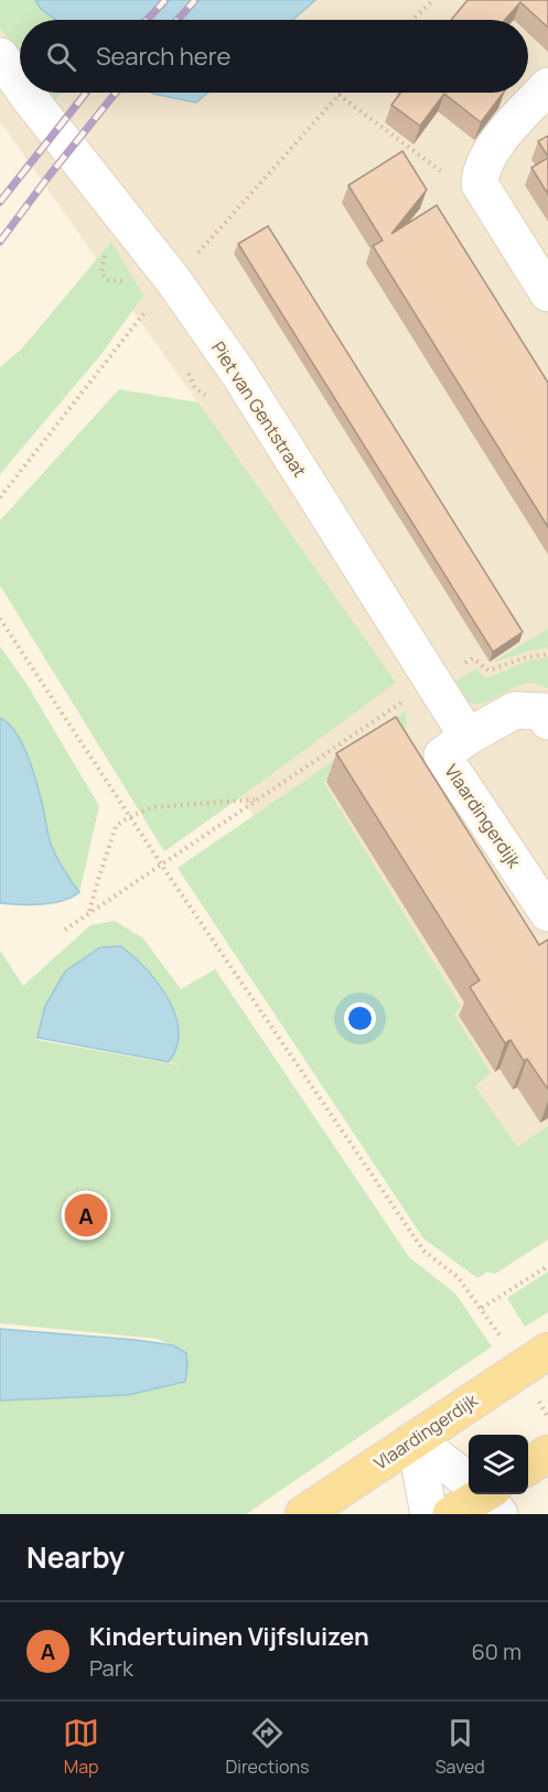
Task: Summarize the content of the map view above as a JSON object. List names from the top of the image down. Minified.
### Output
{"streets":{"main road":["Vlaardingerdijk"],"street":["Piet van Gentstraat"]},"crossings":[["Piet van Gentstraat","Vlaardingerdijk"]],"page":{"search":"Search here","pins":"A","heading":"Nearby","list":[{"mark":"A","name":"Kindertuinen Vijfsluizen","note":"Park","value":"60 m"}],"nav":["Map","Directions","Saved"]}}
